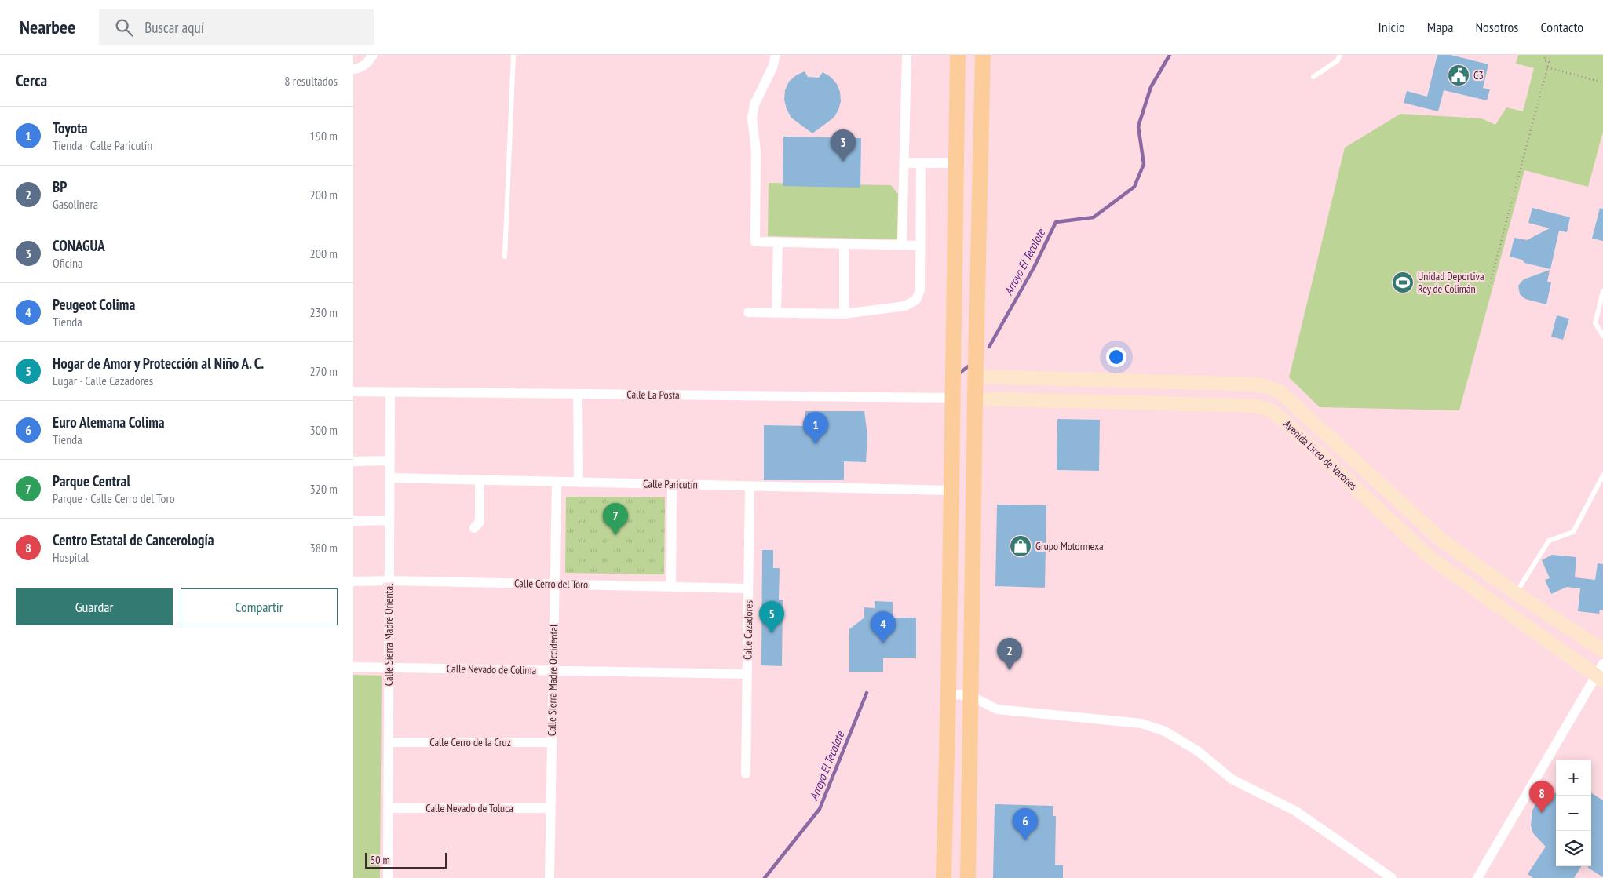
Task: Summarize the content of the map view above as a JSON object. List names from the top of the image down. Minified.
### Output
{"streets":{"street":["Calle La Posta","Avenida Liceo de Varones","Calle Paricutín","Calle Cerro del Toro","Calle Cazadores","Calle Sierra Madre Oriental","Calle Nevado de Colima","Calle Sierra Madre Occidental","Calle Cerro de la Cruz","Calle Nevado de Toluca"]},"crossings":[["Calle La Posta","Calle Sierra Madre Oriental"],["Calle Paricutín","Calle Cazadores"],["Calle Paricutín","Calle Sierra Madre Oriental"],["Calle Paricutín","Calle Sierra Madre Occidental"],["Calle Cerro del Toro","Calle Cazadores"],["Calle Cerro del Toro","Calle Sierra Madre Oriental"],["Calle Cerro del Toro","Calle Sierra Madre Occidental"],["Calle Cazadores","Calle Nevado de Colima"],["Calle Sierra Madre Oriental","Calle Nevado de Colima"],["Calle Sierra Madre Oriental","Calle Cerro de la Cruz"],["Calle Sierra Madre Oriental","Calle Nevado de Toluca"],["Calle Nevado de Colima","Calle Sierra Madre Occidental"],["Calle Sierra Madre Occidental","Calle Cerro de la Cruz"],["Calle Sierra Madre Occidental","Calle Nevado de Toluca"]],"water":["Arroyo El Tecolote"],"places":{"public building":["C3"],"sports":["Unidad Deportiva Rey de Colimán"],"shop":["Grupo Motormexa"]},"scale_bar":"50 m","page":{"header":"Nearbee","search":"Buscar aquí","nav":["Inicio","Mapa","Nosotros","Contacto"],"heading":["Cerca","8 resultados"],"list":[{"mark":"1","name":"Toyota","note":"Tienda · Calle Paricutín","value":"190 m"},{"mark":"2","name":"BP","note":"Gasolinera","value":"200 m"},{"mark":"3","name":"CONAGUA","note":"Oficina","value":"200 m"},{"mark":"4","name":"Peugeot Colima","note":"Tienda","value":"230 m"},{"mark":"5","name":"Hogar de Amor y Protección al Niño A. C.","note":"Lugar · Calle Cazadores","value":"270 m"},{"mark":"6","name":"Euro Alemana Colima","note":"Tienda","value":"300 m"},{"mark":"7","name":"Parque Central","note":"Parque · Calle Cerro del Toro","value":"320 m"},{"mark":"8","name":"Centro Estatal de Cancerología","note":"Hospital","value":"380 m"}],"pins":["3","1","7","5","4","2","8","6"],"buttons":["Guardar","Compartir"],"map_buttons":["+","−"],"scale":"50 m"}}
